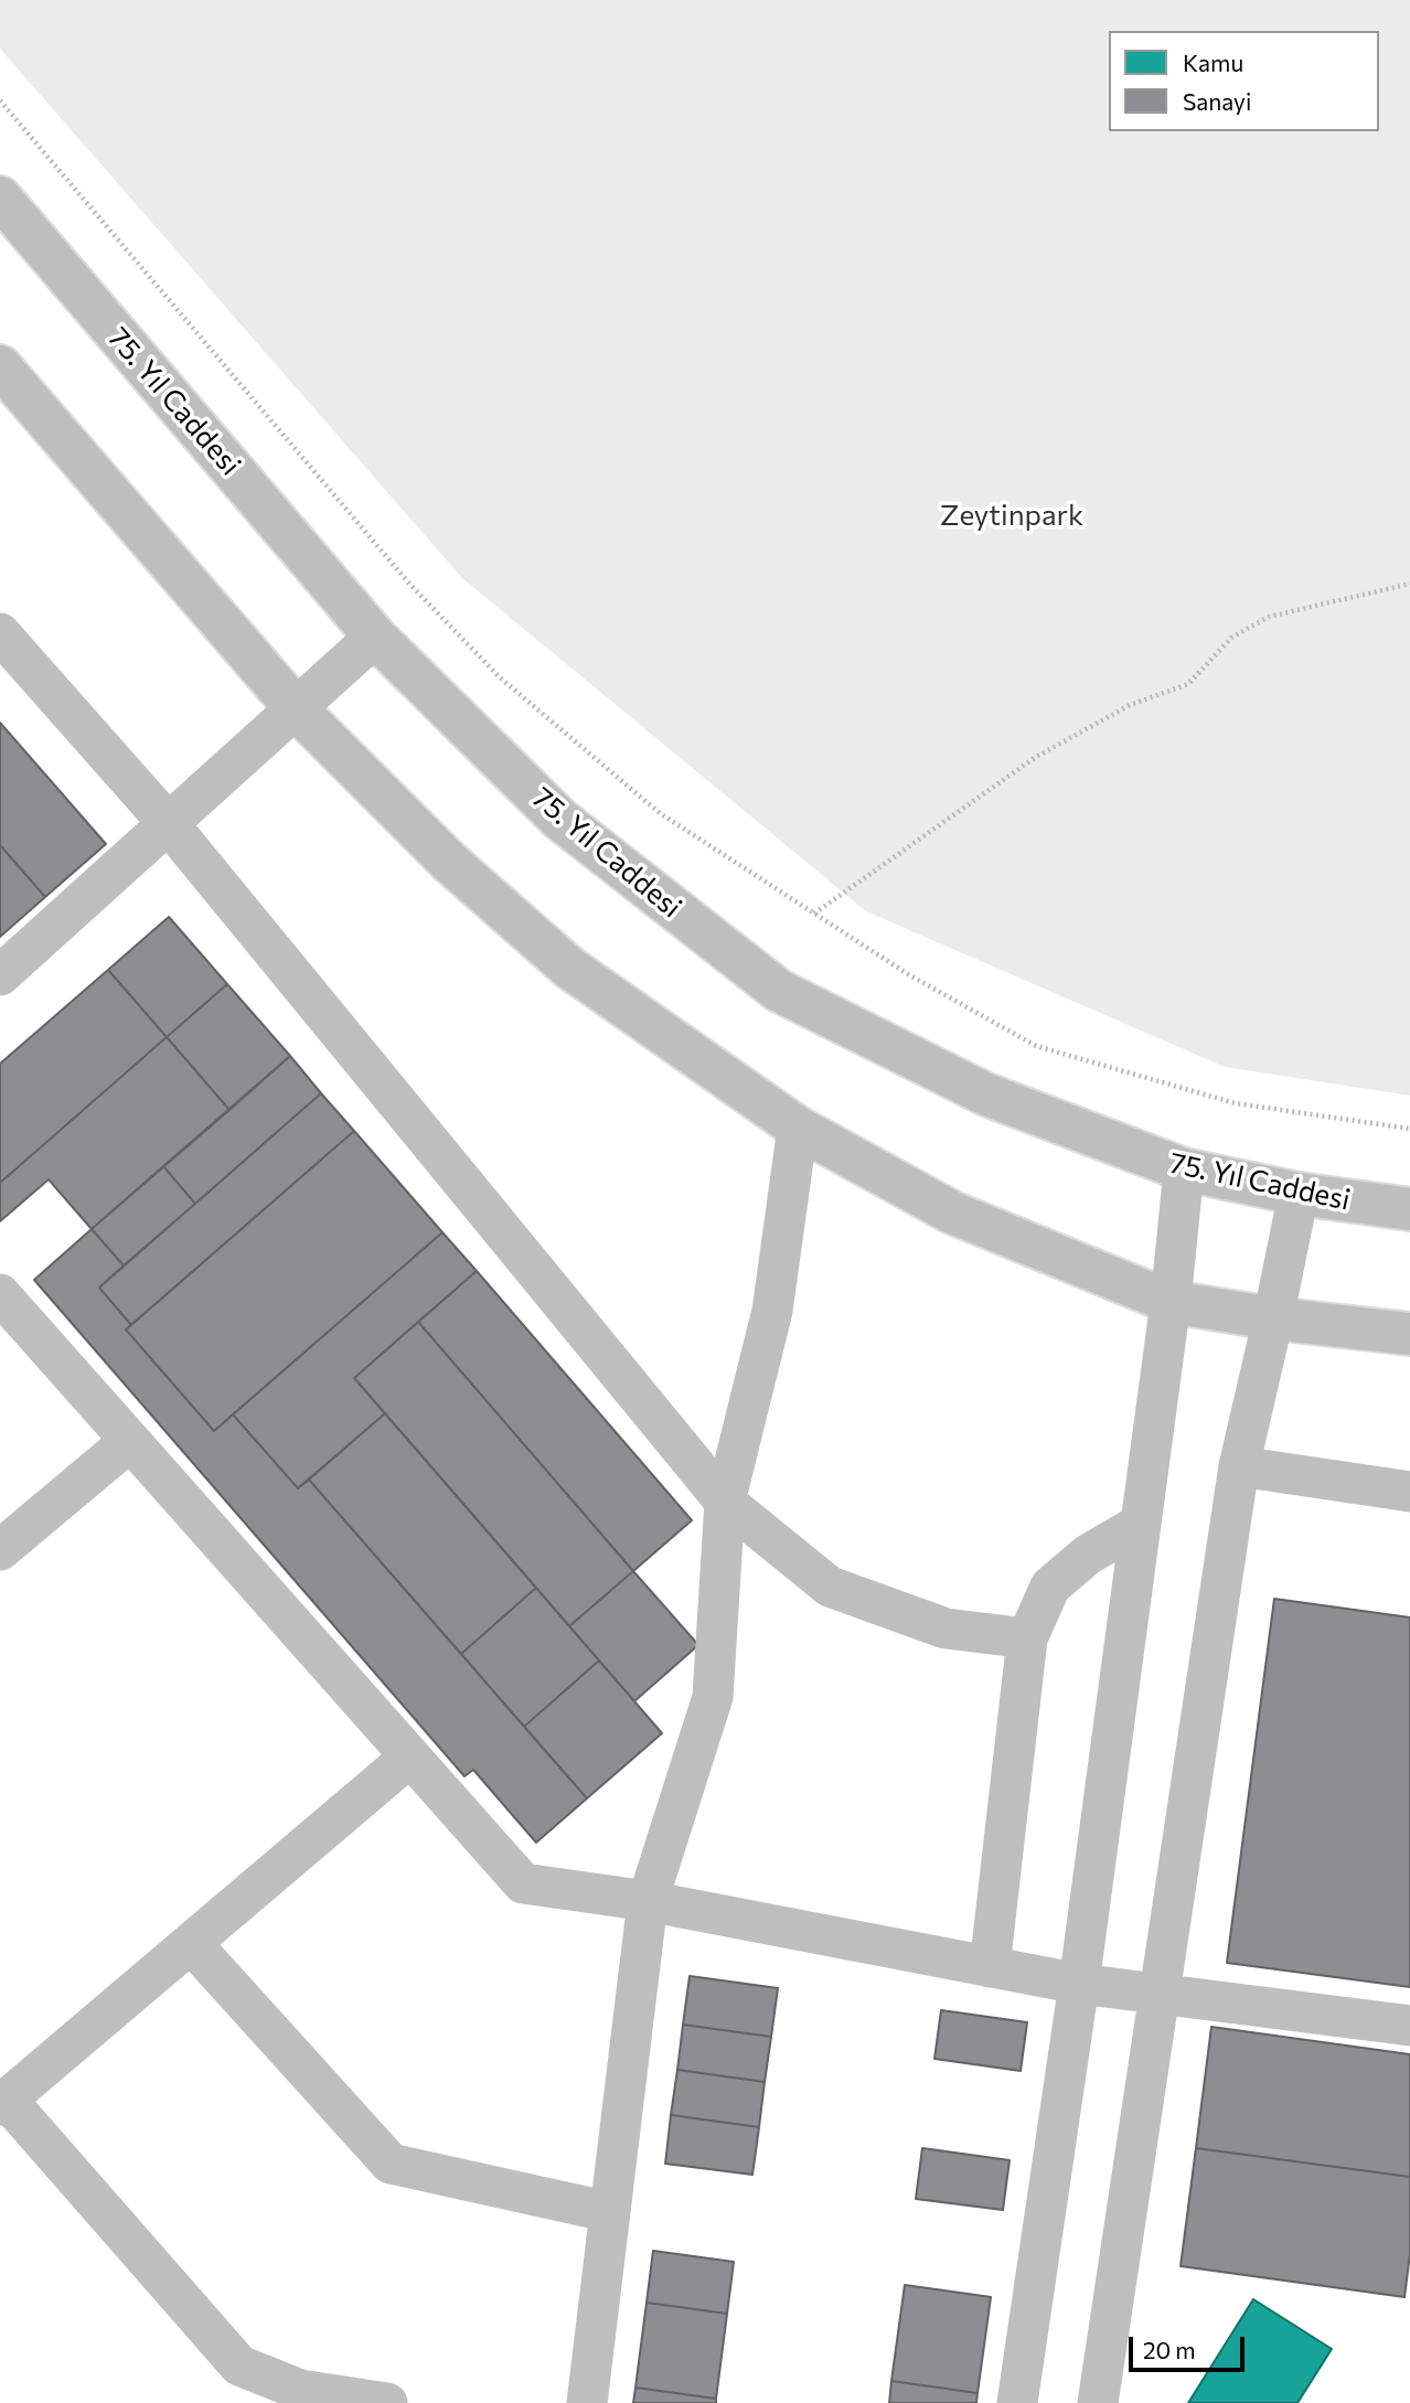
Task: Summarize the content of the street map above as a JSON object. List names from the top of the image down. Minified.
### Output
{"streets":{"main road":["75. Yıl Caddesi"]},"parks":["Zeytinpark"],"legend":["Kamu","Sanayi"],"scale_bar":"20 m"}
